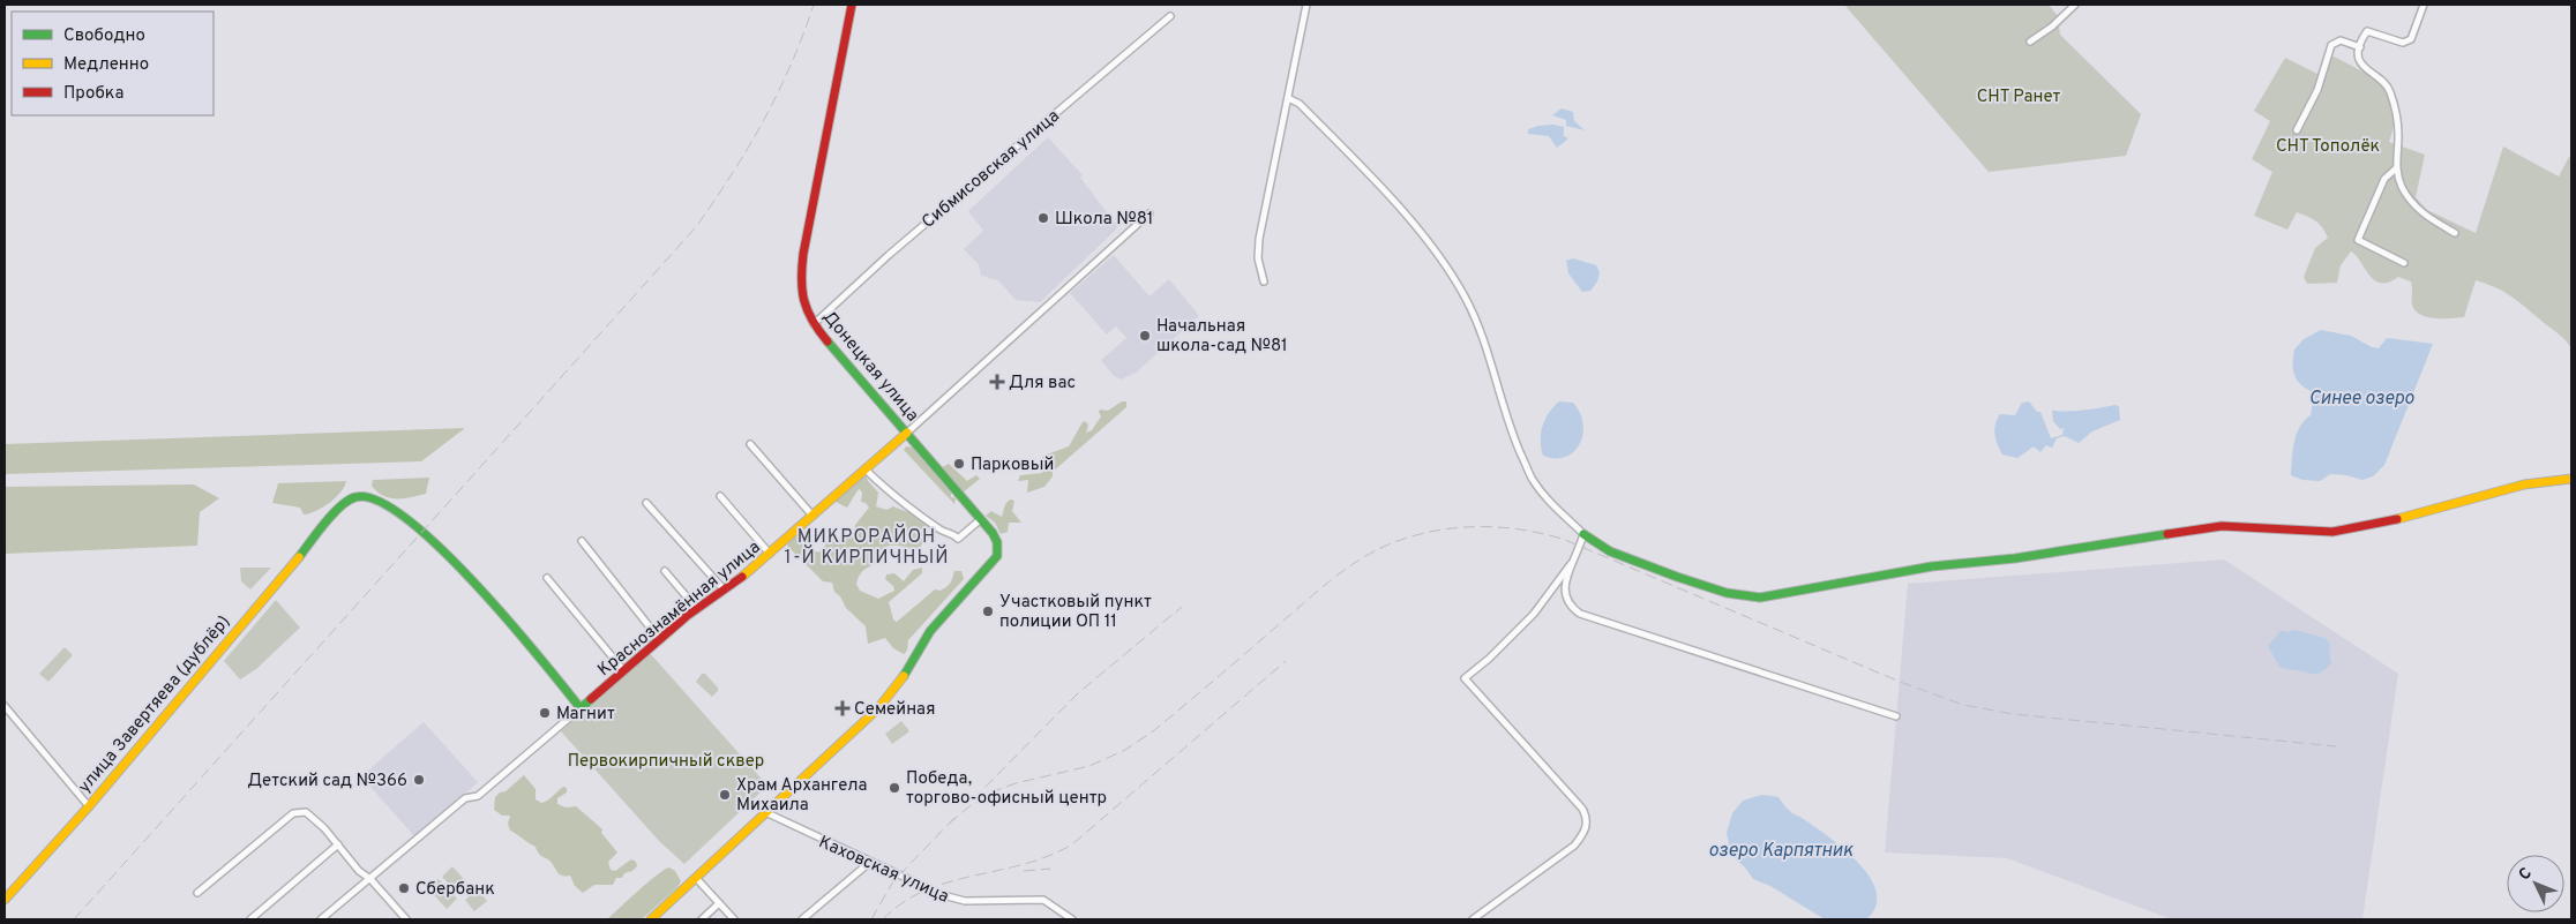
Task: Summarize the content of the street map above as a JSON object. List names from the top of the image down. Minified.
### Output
{"streets":{"street":["Сибмисовская улица","Донецкая улица","Краснознамённая улица","улица Завертяева (дублёр)","Каховская улица"]},"crossings":[["Сибмисовская улица","Донецкая улица"],["Донецкая улица","Краснознамённая улица"],["Донецкая улица","Каховская улица"],["Краснознамённая улица","улица Завертяева (дублёр)"]],"districts":["МИКРОРАЙОН 1-Й КИРПИЧНЫЙ"],"water":["Синее озеро","озеро Карпятник"],"parks":["СНТ Ранет","СНТ Тополёк","Первокирпичный сквер"],"places":{"other":["Школа №81","Начальная школа-сад №81","Парковый","Участковый пункт полиции ОП 11","Магнит","Детский сад №366","Победа, торгово-офисный центр","Храм Архангела Михаила","Сбербанк"],"health":["Для вас","Семейная"]},"legend":["Свободно","Медленно","Пробка"],"north":"top left"}
